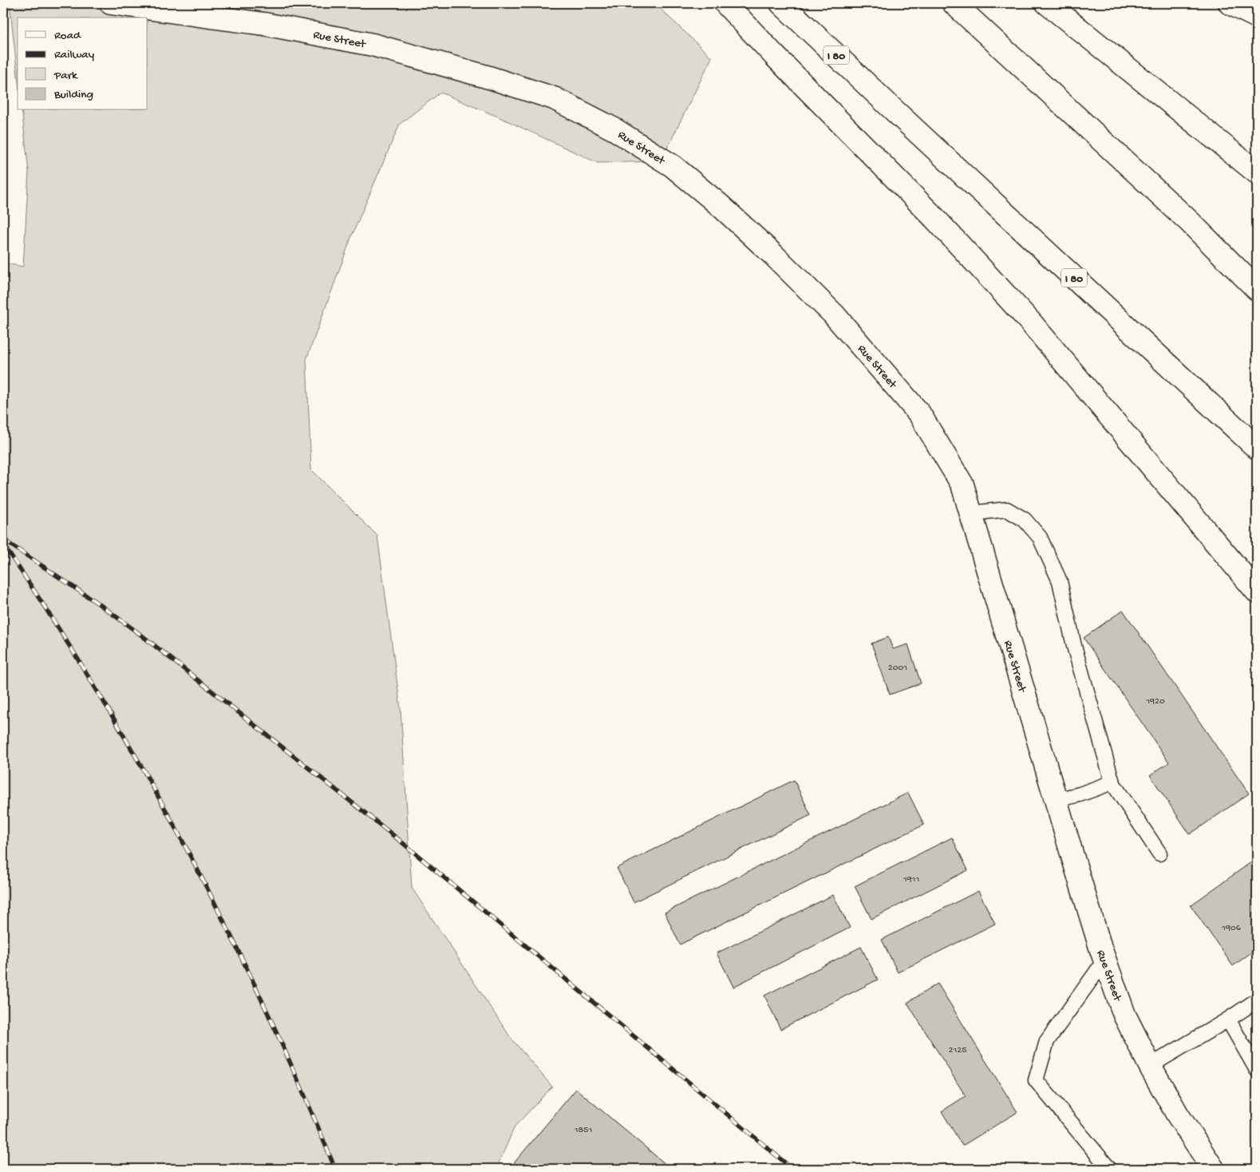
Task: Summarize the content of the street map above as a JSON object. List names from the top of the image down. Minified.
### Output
{"streets":{"main road":["Rue Street","I 80"]},"house_numbers":["2001","1920","1911","1906","2125","1851"],"legend":["Road","Railway","Park","Building"]}
